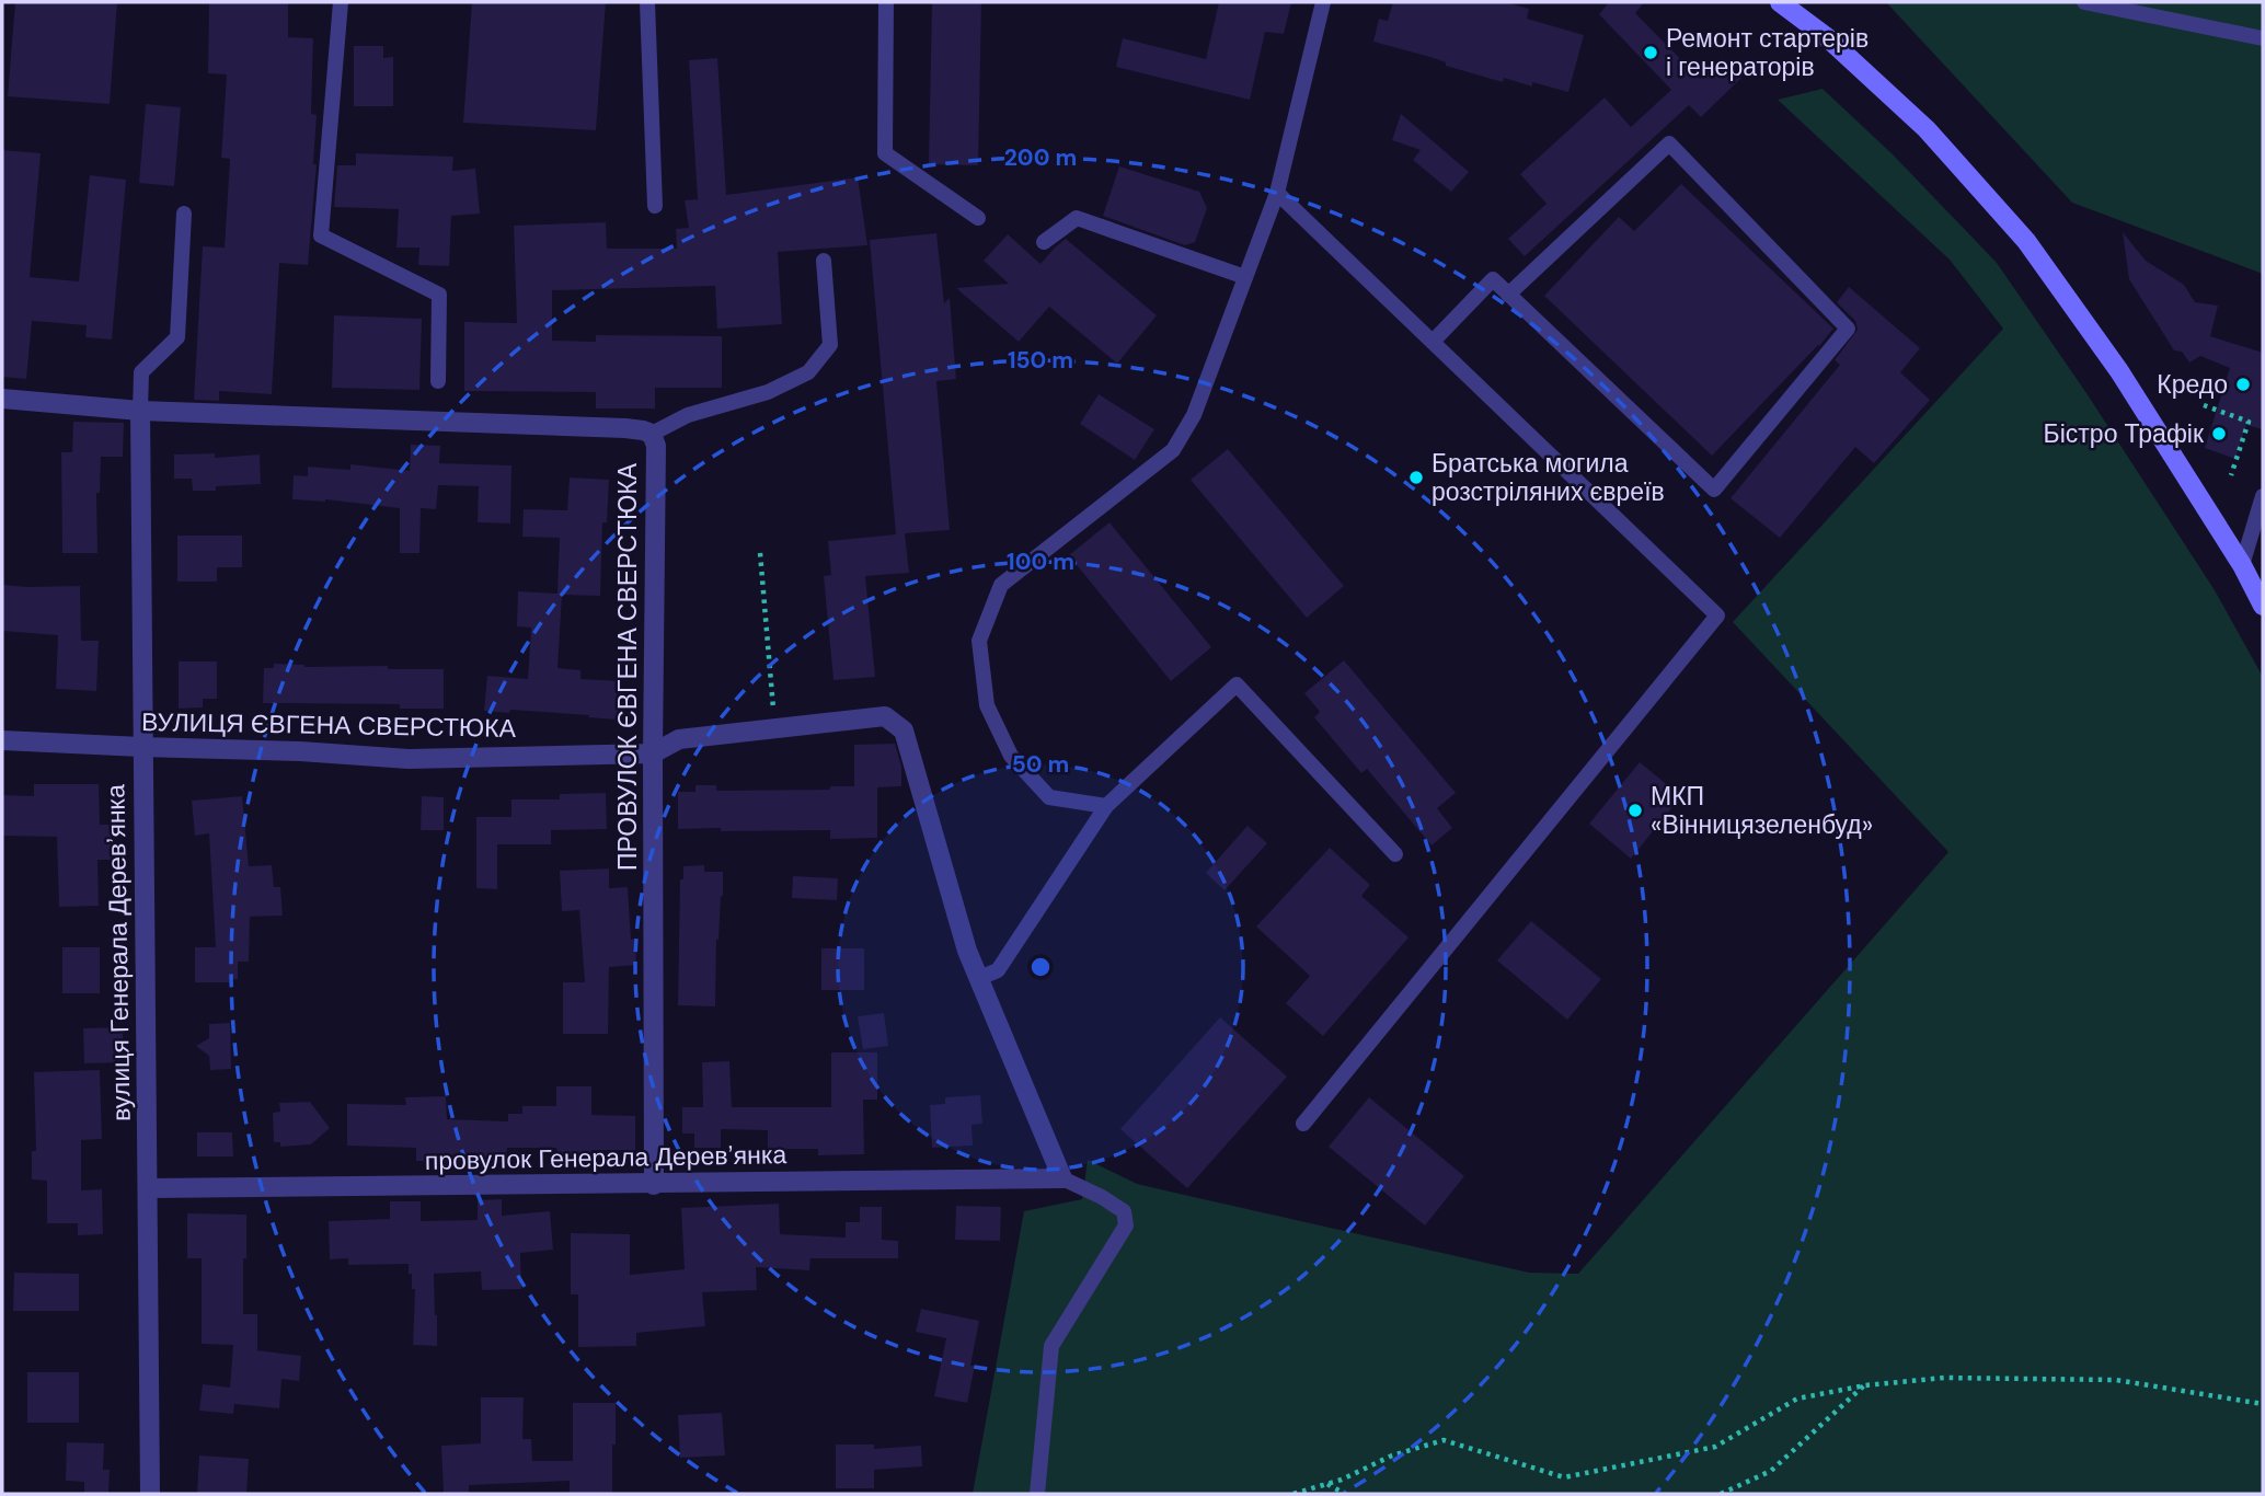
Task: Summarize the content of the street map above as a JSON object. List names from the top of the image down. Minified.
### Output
{"streets":{"street":["ПРОВУЛОК ЄВГЕНА СВЕРСТЮКА","ВУЛИЦЯ ЄВГЕНА СВЕРСТЮКА","вулиця Генерала Деревʼянка","провулок Генерала Деревʼянка"]},"crossings":[["ПРОВУЛОК ЄВГЕНА СВЕРСТЮКА","ВУЛИЦЯ ЄВГЕНА СВЕРСТЮКА"],["ПРОВУЛОК ЄВГЕНА СВЕРСТЮКА","вулиця Генерала Деревʼянка"],["ПРОВУЛОК ЄВГЕНА СВЕРСТЮКА","провулок Генерала Деревʼянка"],["ВУЛИЦЯ ЄВГЕНА СВЕРСТЮКА","вулиця Генерала Деревʼянка"],["ВУЛИЦЯ ЄВГЕНА СВЕРСТЮКА","провулок Генерала Деревʼянка"],["вулиця Генерала Деревʼянка","провулок Генерала Деревʼянка"]],"places":["Ремонт стартерів і генераторів","Кредо","Бістро Трафік","Братська могила розстріляних євреїв","МКП «Вінницязеленбуд»"],"rings":["200 m","150 m","100 m","50 m"]}
